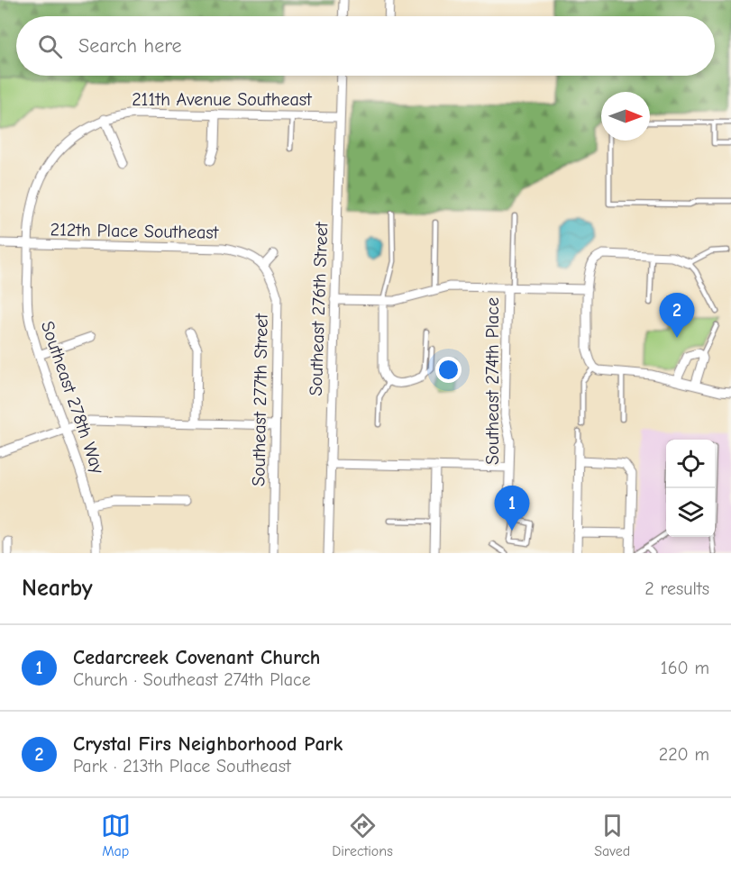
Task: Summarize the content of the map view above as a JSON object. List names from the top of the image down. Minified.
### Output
{"streets":{"street":["211th Avenue Southeast","212th Place Southeast","Southeast 276th Street","Southeast 274th Place","Southeast 278th Way","Southeast 277th Street"]},"crossings":[["211th Avenue Southeast","Southeast 276th Street"],["211th Avenue Southeast","Southeast 278th Way"],["212th Place Southeast","Southeast 278th Way"],["212th Place Southeast","Southeast 277th Street"]],"north":"right","page":{"search":"Search here","pins":["2","1"],"heading":["Nearby","2 results"],"list":[{"mark":"1","name":"Cedarcreek Covenant Church","note":"Church · Southeast 274th Place","value":"160 m"},{"mark":"2","name":"Crystal Firs Neighborhood Park","note":"Park · 213th Place Southeast","value":"220 m"}],"nav":["Map","Directions","Saved"]}}
